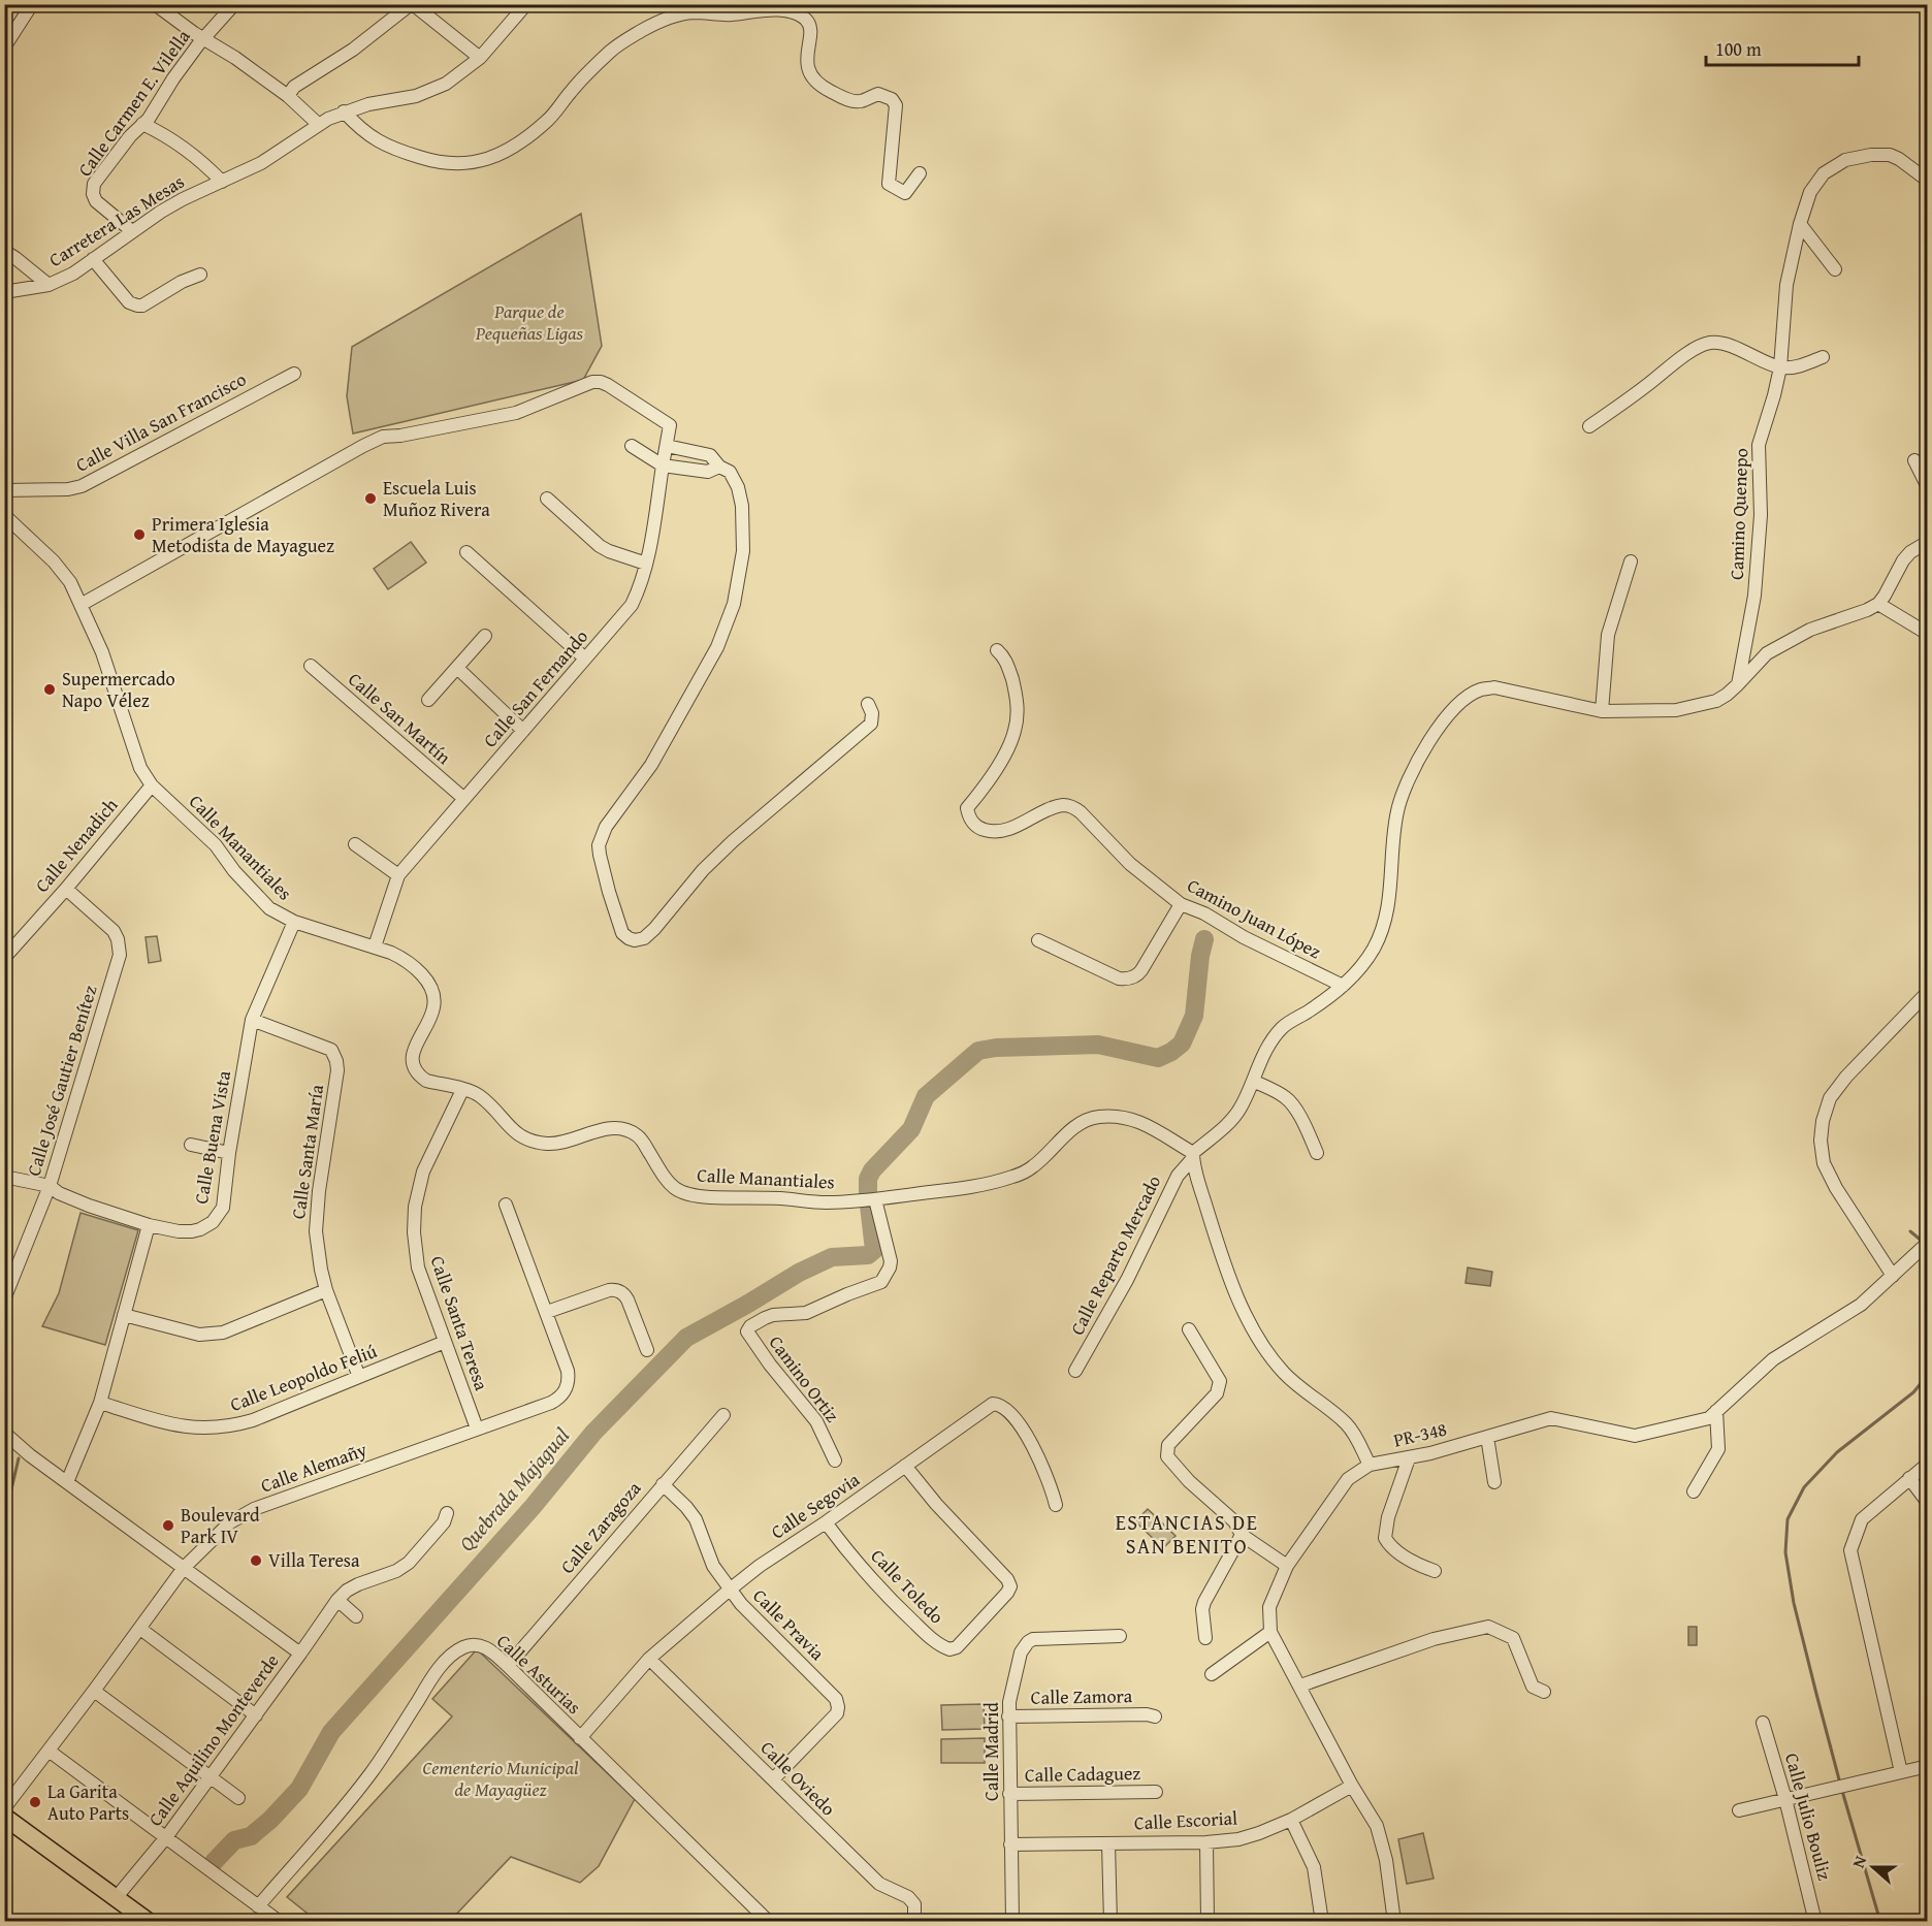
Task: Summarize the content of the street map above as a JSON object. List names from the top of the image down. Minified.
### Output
{"streets":{"street":["Calle Carmen E. Vilella","Carretera Las Mesas","Calle Villa San Francisco","Camino Quenepo","Calle San Fernando","Calle San Martín","Calle Nenadich","Calle Manantiales","Camino Juan López","Calle José Gautier Benítez","Calle Buena Vista","Calle Santa María","Calle Reparto Mercado","Calle Santa Teresa","Calle Leopoldo Feliú","Camino Ortiz","PR-348","Calle Alemañy","Calle Segovia","Calle Zaragoza","Calle Toledo","Calle Pravia","Calle Asturias","Calle Zamora","Calle Aquilino Monteverde","Calle Madrid","Calle Cadaguez","Calle Oviedo","Calle Julio Bouliz","Calle Escorial"]},"crossings":[["Calle Carmen E. Vilella","Carretera Las Mesas"],["Camino Quenepo","Calle Reparto Mercado"],["Calle San Fernando","Calle San Martín"],["Calle San Fernando","Calle Manantiales"],["Calle Nenadich","Calle Manantiales"],["Calle Nenadich","Calle José Gautier Benítez"],["Calle Manantiales","Calle Buena Vista"],["Calle Manantiales","Calle Reparto Mercado"],["Calle Manantiales","Calle Santa Teresa"],["Calle Manantiales","Camino Ortiz"],["Camino Juan López","Calle Reparto Mercado"],["Calle José Gautier Benítez","Calle Buena Vista"],["Calle Buena Vista","Calle Santa María"],["Calle Santa María","Calle Leopoldo Feliú"],["Calle Santa Teresa","Calle Leopoldo Feliú"],["Calle Santa Teresa","Calle Alemañy"],["Calle Segovia","Calle Toledo"],["Calle Segovia","Calle Pravia"],["Calle Segovia","Calle Asturias"],["Calle Segovia","Calle Oviedo"],["Calle Zaragoza","Calle Pravia"],["Calle Zaragoza","Calle Asturias"],["Calle Pravia","Calle Oviedo"],["Calle Zamora","Calle Madrid"],["Calle Madrid","Calle Cadaguez"],["Calle Madrid","Calle Escorial"]],"districts":["ESTANCIAS DE SAN BENITO"],"water":["Quebrada Majagual"],"parks":["Parque de Pequeñas Ligas","Cementerio Municipal de Mayagüez"],"places":["Escuela Luis Muñoz Rivera","Primera Iglesia Metodista de Mayaguez","Supermercado Napo Vélez","Boulevard Park IV","Villa Teresa","La Garita Auto Parts"],"scale_bar":"100 m","north":"left"}
